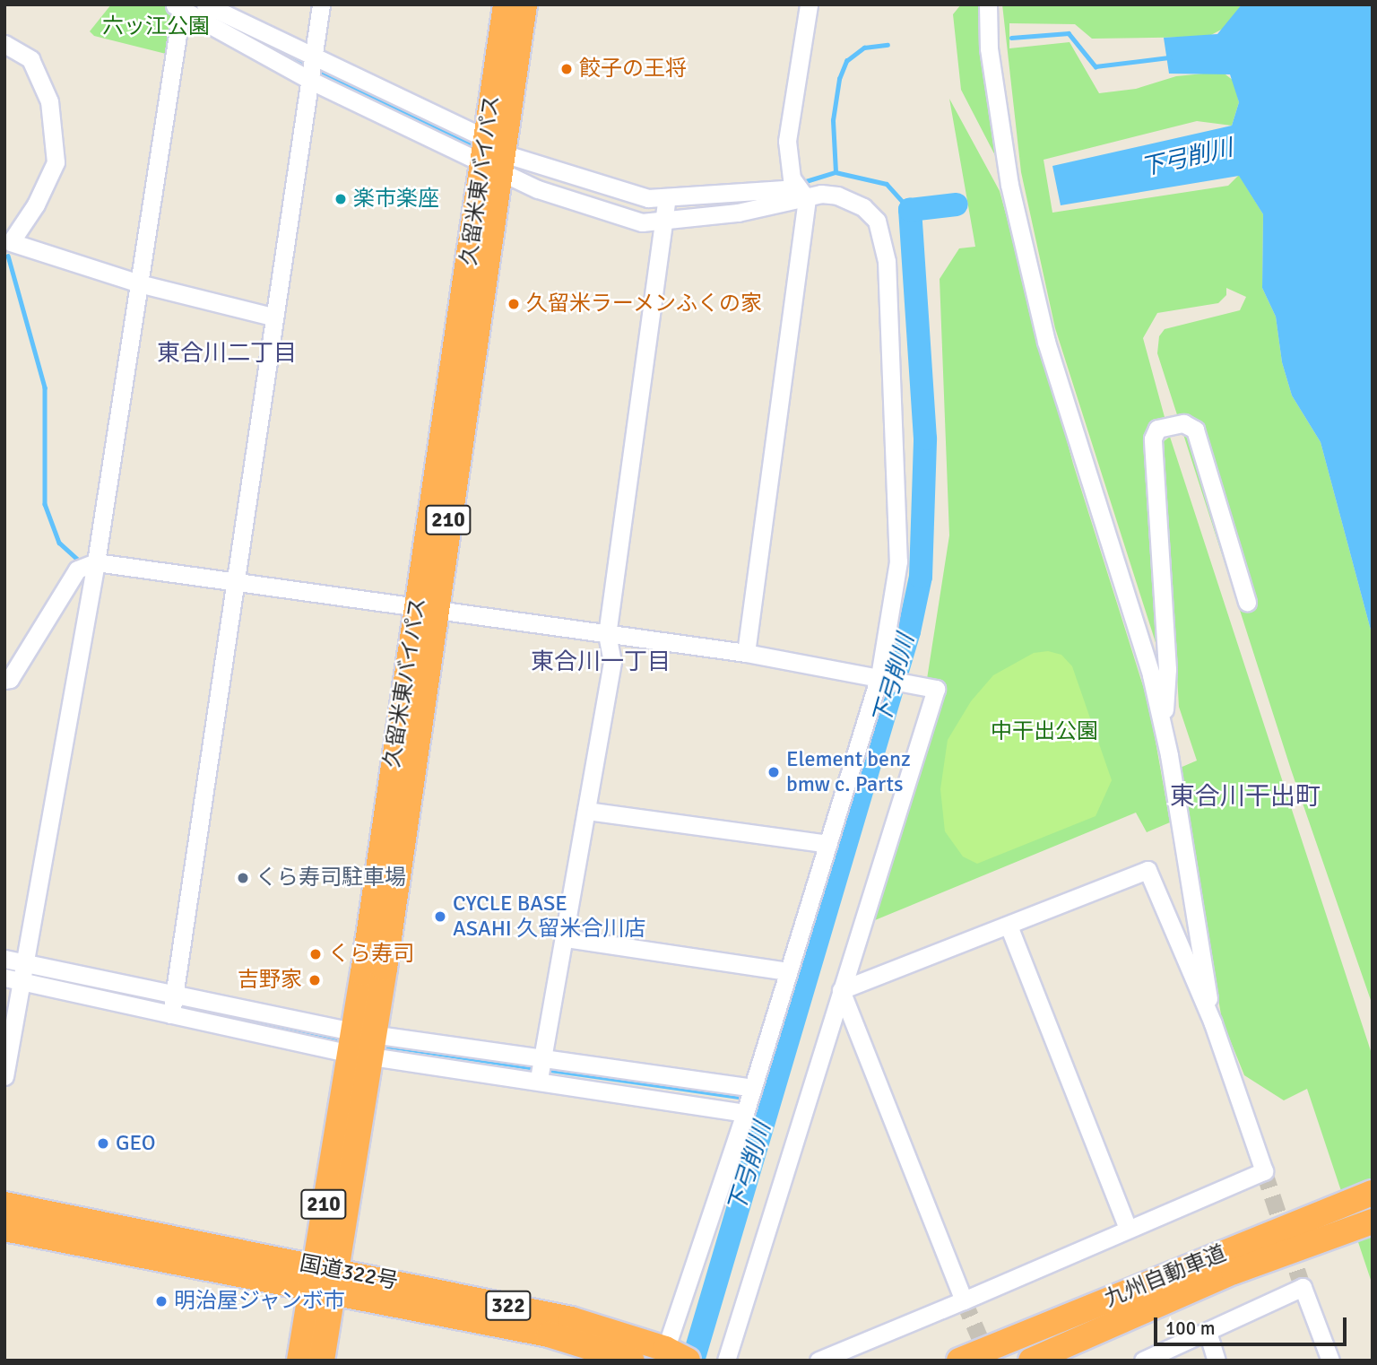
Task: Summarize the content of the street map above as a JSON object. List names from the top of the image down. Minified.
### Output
{"streets":{"highway":["久留米東バイパス","210","国道322号","九州自動車道","322"]},"crossings":[["久留米東バイパス","国道322号"]],"districts":["東合川二丁目","東合川一丁目","東合川干出町"],"water":["下弓削川"],"parks":["六ッ江公園","中干出公園"],"places":["餃子の王将","楽市楽座","久留米ラーメンふくの家","Element benz bmw c. Parts","くら寿司駐車場","CYCLE BASE ASAHI 久留米合川店","くら寿司","吉野家","GEO","明治屋ジャンボ市"],"scale_bar":"100 m"}
